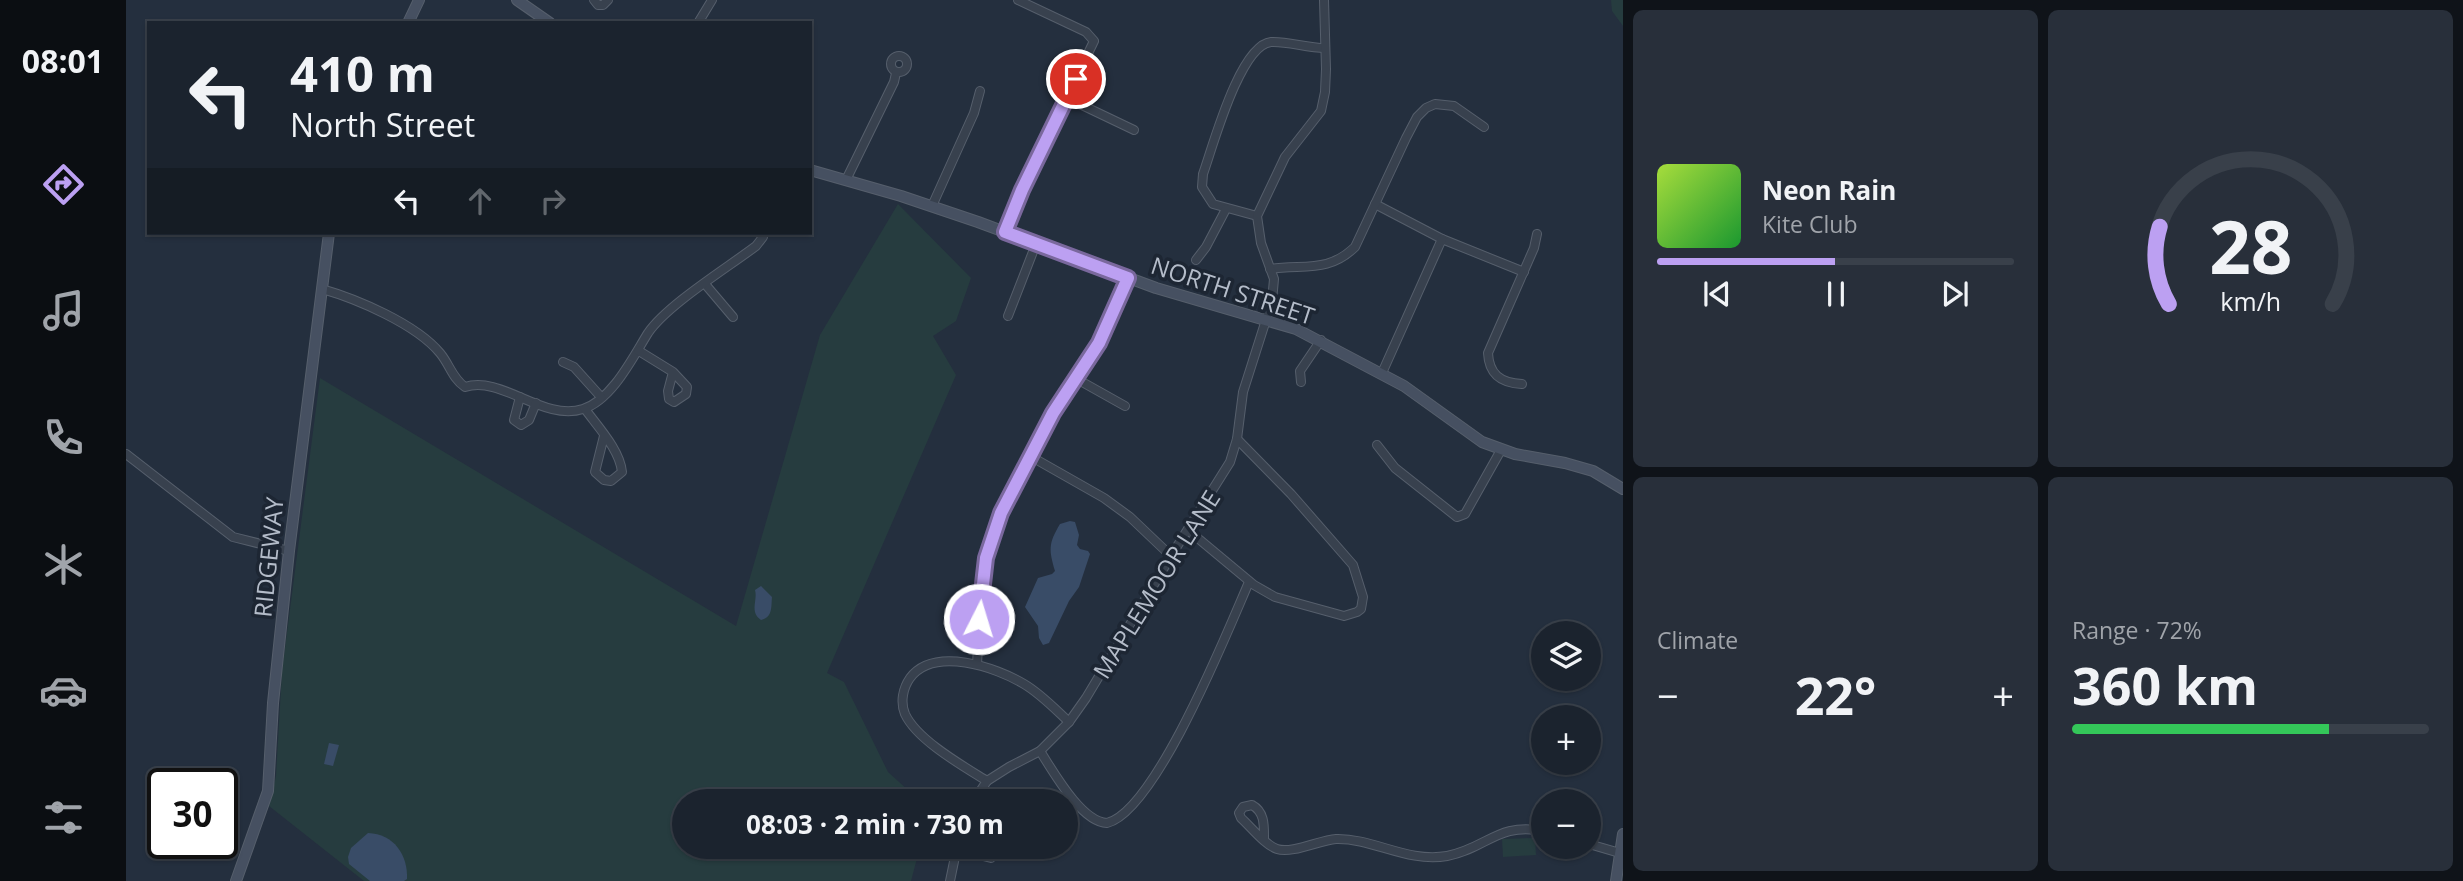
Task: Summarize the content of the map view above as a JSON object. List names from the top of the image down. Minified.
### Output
{"streets":{"main road":["NORTH STREET","RIDGEWAY"],"street":["MAPLEMOOR LANE"]},"crossings":[["NORTH STREET","MAPLEMOOR LANE"]],"page":{"tabs":"08:01","turn":["410 m","North Street"],"song":["Neon Rain","Kite Club"],"tile":["Climate",["Range · 72%","360 km"]],"map_buttons":["+","−"],"heat":["−","22°","+"],"limit":"30","trip":"08:03 · 2 min · 730 m","gauge":["28","km/h"]}}
